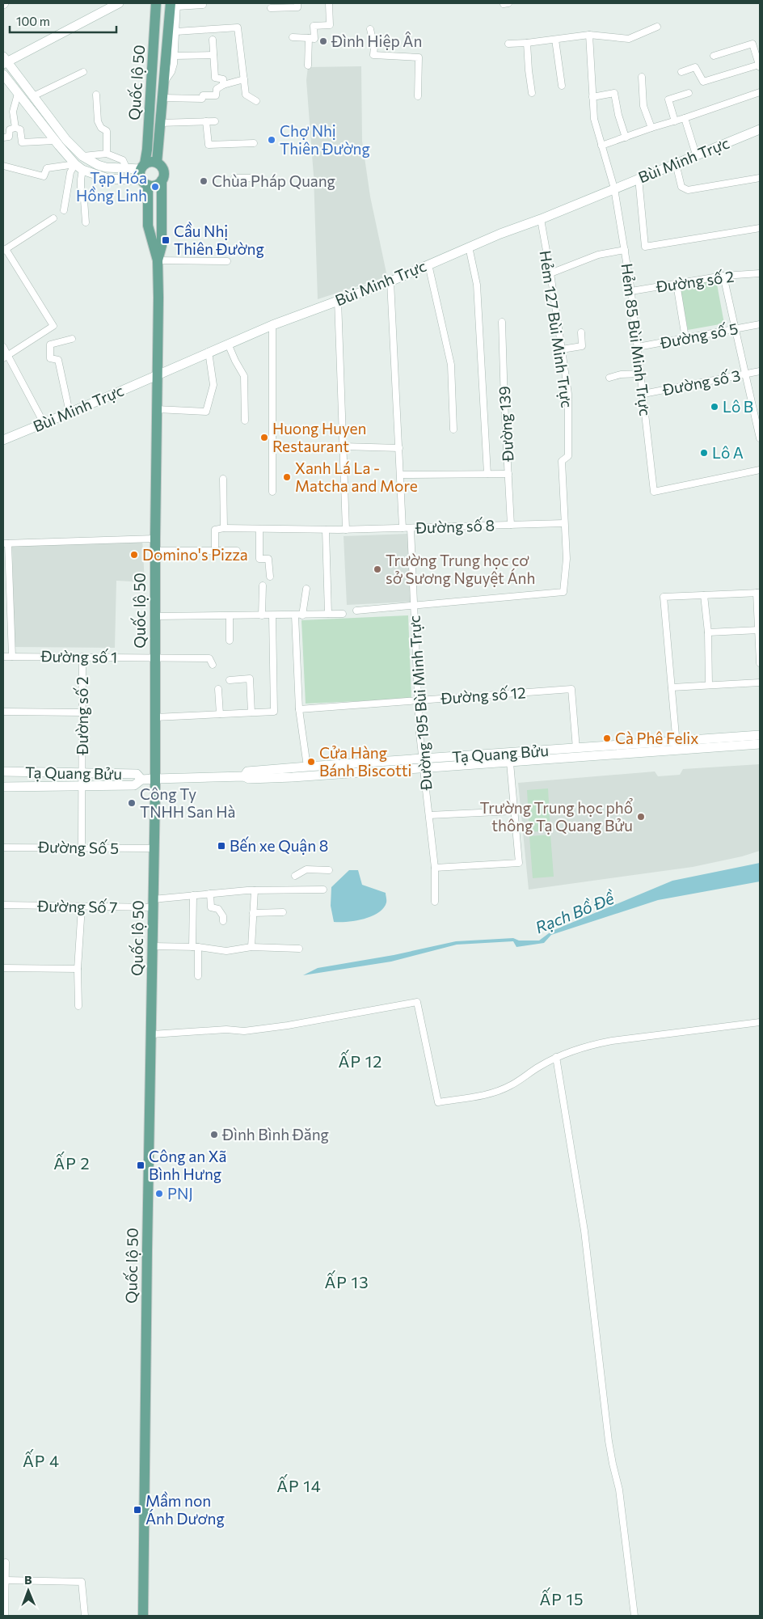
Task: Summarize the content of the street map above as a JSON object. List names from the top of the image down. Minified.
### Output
{"streets":{"main road":["Quốc lộ 50","Bùi Minh Trực","Tạ Quang Bửu"],"street":["Đường số 2","Hẻm 127 Bùi Minh Trực","Đường số 5","Hẻm 85 Bùi Minh Trực","Đường số 3","Đường 139","Đường số 8","Đường số 1","Đường số 12","Đường 195 Bùi Minh Trực","Đường Số 5","Đường Số 7"]},"crossings":[["Quốc lộ 50","Bùi Minh Trực"],["Quốc lộ 50","Đường số 1"],["Quốc lộ 50","Tạ Quang Bửu"],["Quốc lộ 50","Đường Số 5"],["Quốc lộ 50","Đường Số 7"],["Bùi Minh Trực","Hẻm 127 Bùi Minh Trực"],["Bùi Minh Trực","Hẻm 85 Bùi Minh Trực"],["Đường số 2","Hẻm 85 Bùi Minh Trực"],["Đường số 2","Đường số 1"],["Đường số 2","Tạ Quang Bửu"],["Đường số 2","Đường Số 5"],["Hẻm 127 Bùi Minh Trực","Đường số 8"],["Đường số 5","Hẻm 85 Bùi Minh Trực"],["Hẻm 85 Bùi Minh Trực","Đường số 3"],["Đường 139","Đường số 8"],["Đường số 8","Đường 195 Bùi Minh Trực"],["Đường số 12","Đường 195 Bùi Minh Trực"],["Đường số 12","Tạ Quang Bửu"],["Đường 195 Bùi Minh Trực","Tạ Quang Bửu"]],"districts":["ẤP 12","ẤP 2","ẤP 13","ẤP 4","ẤP 14","ẤP 15"],"water":["Rạch Bồ Đề"],"places":{"other":["Đình Hiệp Ân","Chợ Nhị Thiên Đường","Chùa Pháp Quang","Tạp Hóa Hồng Linh","Lô B","Huong Huyen Restaurant","Lô A","Xanh Lá La - Matcha and More","Domino's Pizza","Trường Trung học cơ sở Sương Nguyệt Ánh","Cà Phê Felix","Cửa Hàng Bánh Biscotti","Công Ty TNHH San Hà","Trường Trung học phổ thông Tạ Quang Bửu","Đình Bình Đăng","PNJ"],"transit":["Cầu Nhị Thiên Đường","Bến xe Quận 8","Công an Xã Bình Hưng","Mầm non Ánh Dương"]},"scale_bar":"100 m","north":"top"}
